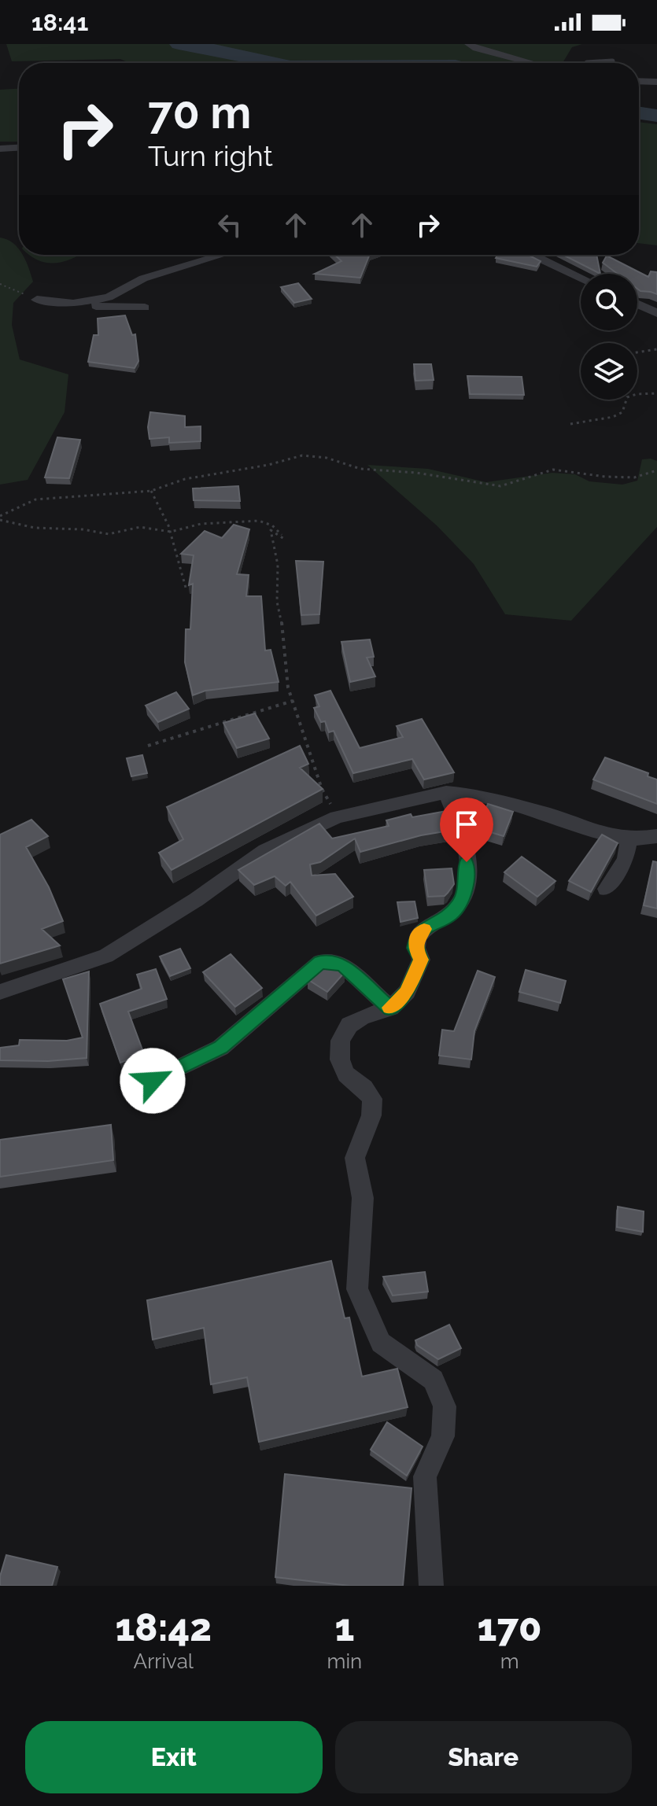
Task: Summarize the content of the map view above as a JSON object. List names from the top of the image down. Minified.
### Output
{"page":{"status":"18:41","turn":["70 m","Turn right"],"eta":["18:42","Arrival","1","min","170","m"],"buttons":["Exit","Share"]}}
